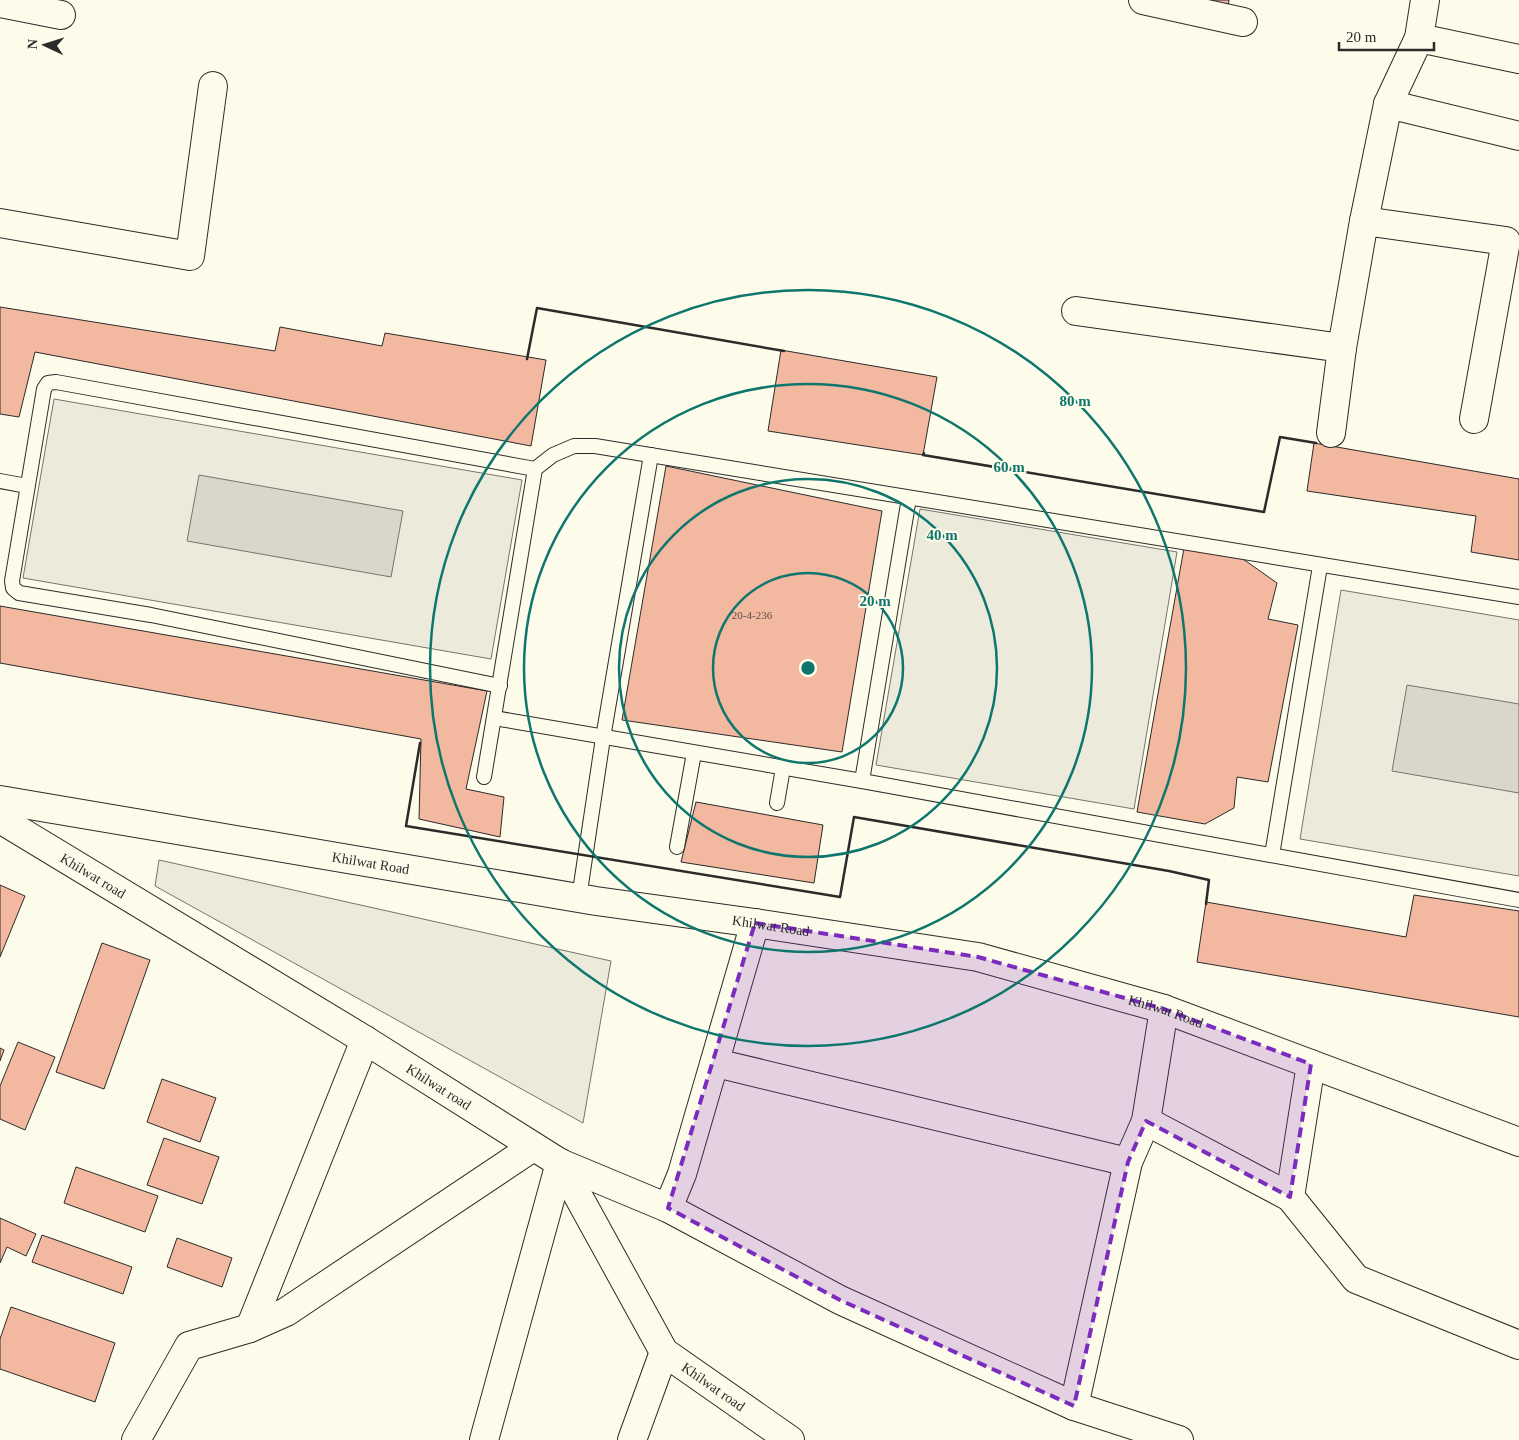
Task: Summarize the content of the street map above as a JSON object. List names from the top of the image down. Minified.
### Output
{"streets":{"street":["Khilwat Road","Khilwat road"]},"house_numbers":["20-4-236"],"scale_bar":"20 m","north":"left","rings":["80 m","60 m","40 m","20 m"]}
